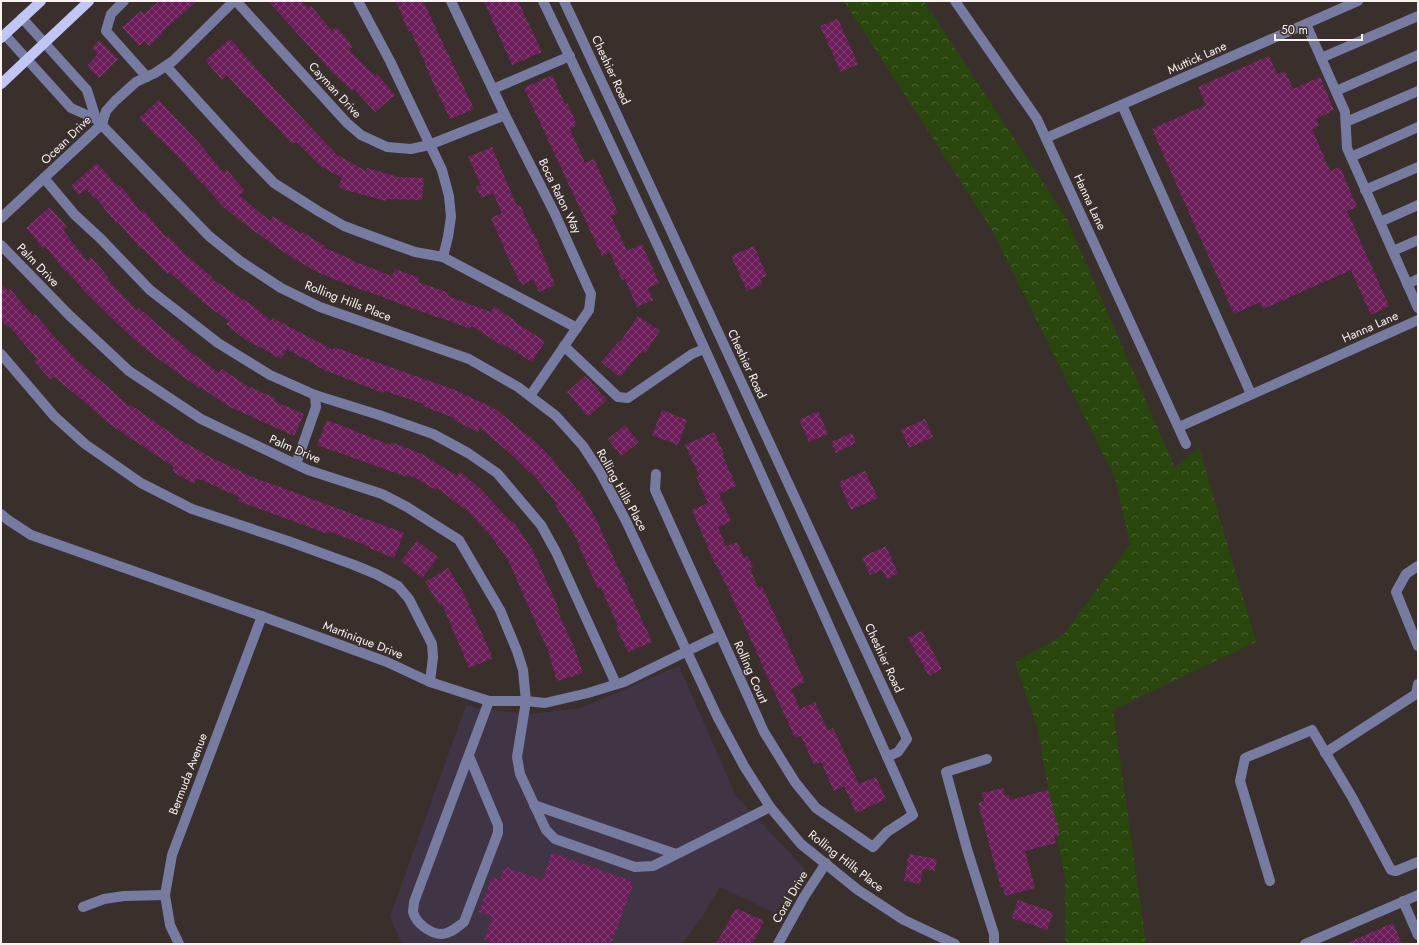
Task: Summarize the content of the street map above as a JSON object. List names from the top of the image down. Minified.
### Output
{"streets":{"street":["Muttick Lane","Cheshier Road","Cayman Drive","Ocean Drive","Boca Raton Way","Hanna Lane","Palm Drive","Rolling Hills Place","Martinique Drive","Rolling Court","Bermuda Avenue","Coral Drive"]},"crossings":[["Muttick Lane","Hanna Lane"],["Cheshier Road","Rolling Court"],["Cayman Drive","Ocean Drive"],["Cayman Drive","Boca Raton Way"],["Ocean Drive","Rolling Hills Place"],["Boca Raton Way","Rolling Hills Place"],["Palm Drive","Rolling Hills Place"],["Palm Drive","Martinique Drive"],["Rolling Hills Place","Martinique Drive"],["Rolling Hills Place","Coral Drive"],["Martinique Drive","Rolling Court"],["Martinique Drive","Bermuda Avenue"]],"scale_bar":"50 m"}
